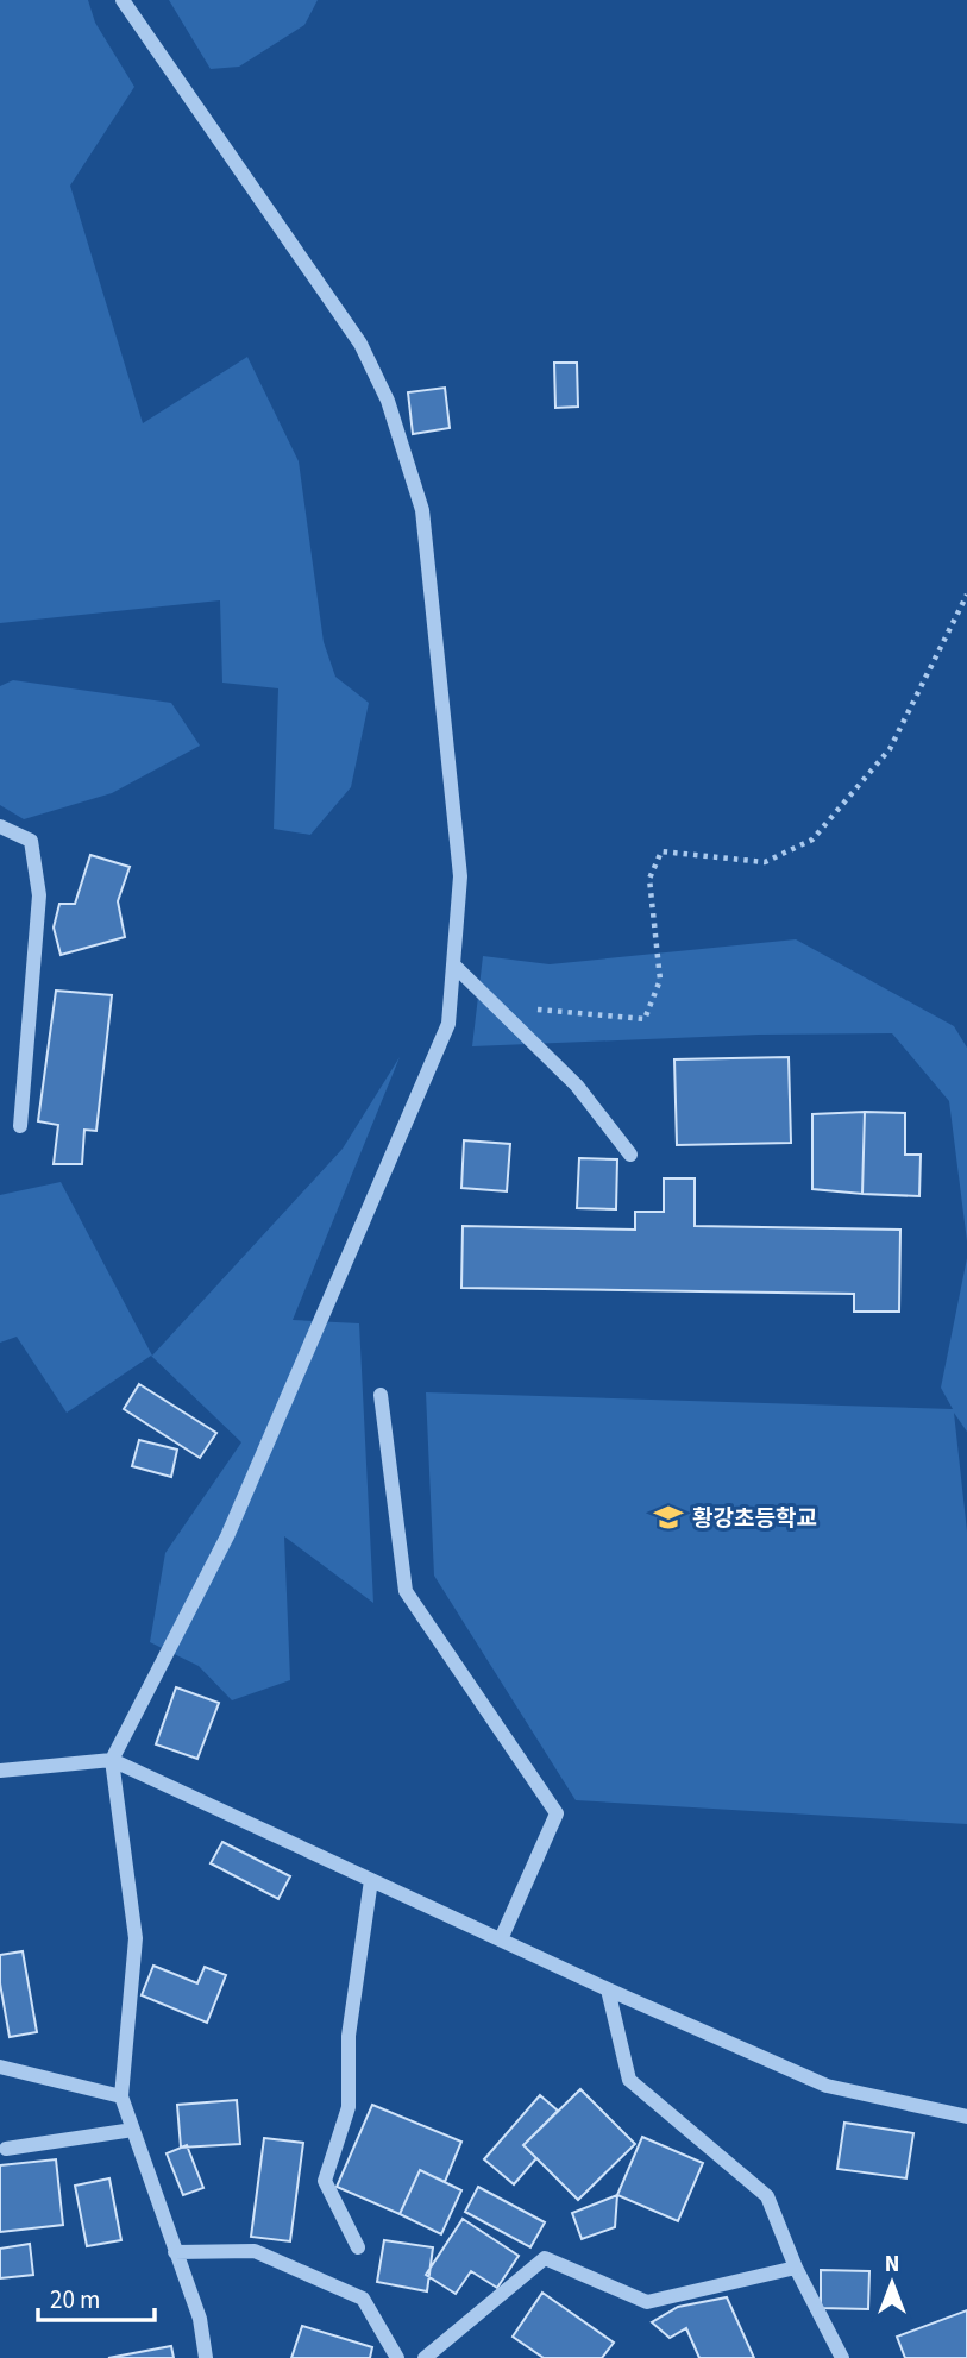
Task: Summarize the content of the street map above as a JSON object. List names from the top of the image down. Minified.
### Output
{"places":{"school or university":["황강초등학교"]},"scale_bar":"20 m","north":"top"}
